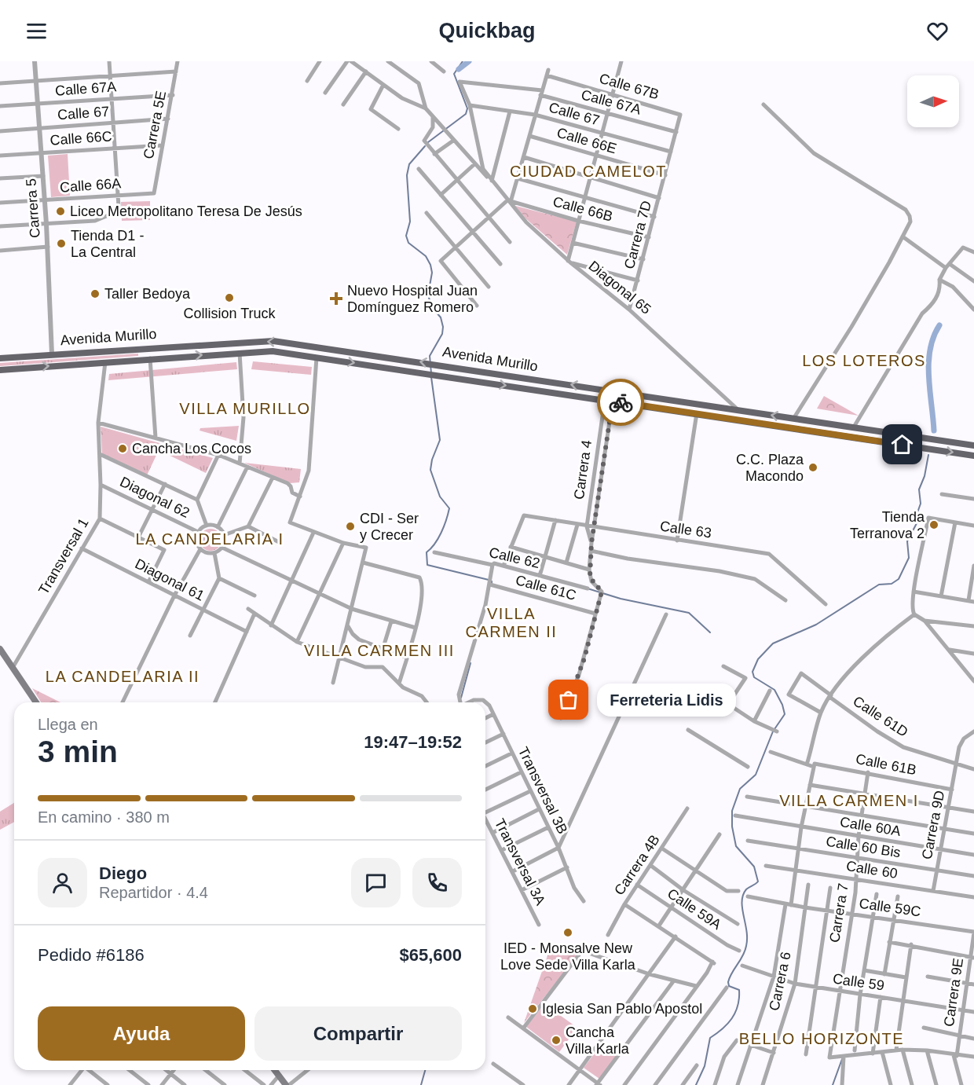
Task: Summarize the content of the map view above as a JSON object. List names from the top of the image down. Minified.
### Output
{"streets":{"main road":["Avenida Murillo"],"street":["Calle 67B","Calle 67A","Calle 67","Carrera 5E","Calle 66C","Calle 66E","Calle 66A","Carrera 5","Calle 66B","Carrera 7D","Diagonal 65","Carrera 4","Diagonal 62","Calle 63","Transversal 1","Calle 62","Diagonal 61","Calle 61C","Calle 61D","Calle 61B","Transversal 3B","Carrera 9D","Calle 60A","Calle 60 Bis","Transversal 3A","Carrera 4B","Calle 60","Calle 59C","Calle 59A","Carrera 7","Carrera 6","Calle 59","Carrera 9E"]},"crossings":[["Calle 67B","Carrera 7D"],["Calle 67A","Calle 67"],["Calle 67A","Carrera 5E"],["Calle 67A","Carrera 5"],["Calle 67A","Carrera 7D"],["Calle 67","Carrera 5E"],["Calle 67","Carrera 5"],["Calle 67","Carrera 7D"],["Carrera 5E","Calle 66C"],["Carrera 5E","Calle 66A"],["Calle 66C","Carrera 5"],["Calle 66E","Carrera 7D"],["Calle 66A","Carrera 5"],["Carrera 5","Avenida Murillo"],["Calle 66B","Carrera 7D"],["Calle 66B","Diagonal 65"],["Carrera 7D","Diagonal 65"],["Diagonal 65","Avenida Murillo"],["Avenida Murillo","Carrera 4"],["Avenida Murillo","Transversal 1"],["Carrera 4","Calle 63"],["Diagonal 62","Transversal 1"],["Transversal 1","Diagonal 61"],["Calle 61D","Carrera 9D"],["Calle 61B","Carrera 9D"],["Calle 61B","Carrera 7"],["Carrera 9D","Calle 60A"],["Carrera 9D","Calle 60 Bis"],["Carrera 9D","Calle 60"],["Calle 60A","Carrera 7"],["Calle 60 Bis","Carrera 7"],["Carrera 4B","Calle 59A"],["Calle 60","Carrera 7"],["Calle 59C","Carrera 7"],["Calle 59C","Carrera 6"],["Calle 59C","Carrera 9E"],["Carrera 7","Calle 59"],["Carrera 6","Calle 59"],["Calle 59","Carrera 9E"]],"districts":["CIUDAD CAMELOT","LOS LOTEROS","VILLA MURILLO","LA CANDELARIA I","VILLA CARMEN II","VILLA CARMEN III","LA CANDELARIA II","VILLA CARMEN I","BELLO HORIZONTE"],"places":{"other":["Liceo Metropolitano Teresa De Jesús","Tienda D1 - La Central","Taller Bedoya","Collision Truck","Cancha Los Cocos","C.C. Plaza Macondo","Tienda Terranova 2","CDI - Ser y Crecer","Ferreteria Lidis","IED - Monsalve New Love Sede Villa Karla","Iglesia San Pablo Apostol","Cancha Villa Karla"],"health":["Nuevo Hospital Juan Domínguez Romero"]},"north":"right","page":{"header":"Quickbag","bubble":"Ferreteria Lidis","heading":["3 min","Llega en","19:47–19:52"],"panel":["Diego","Repartidor · 4.4","Pedido #6186","$65,600"],"bar":"En camino · 380 m","buttons":["Ayuda","Compartir"]}}
